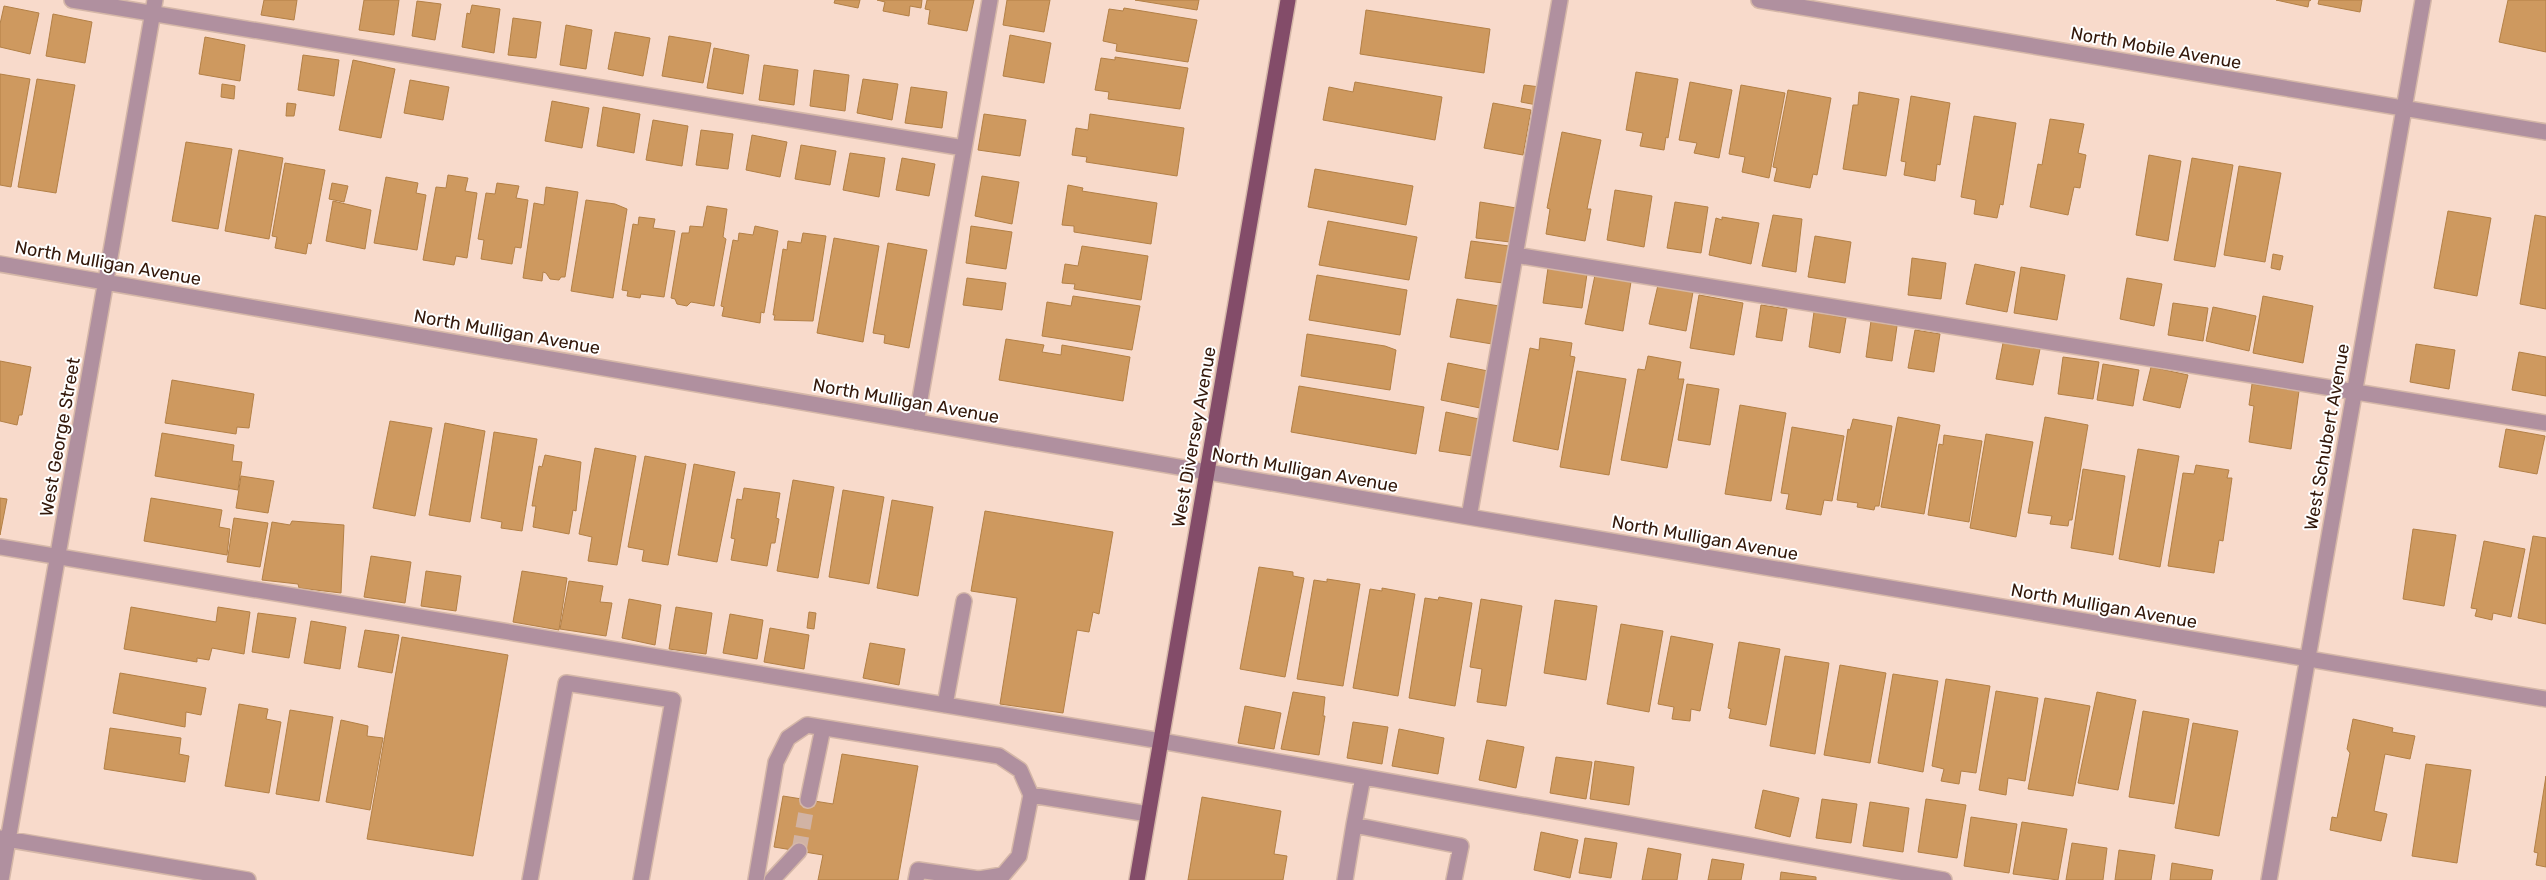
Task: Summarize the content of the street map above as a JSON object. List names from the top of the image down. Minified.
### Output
{"streets":{"main road":["West Diversey Avenue"],"street":["North Mobile Avenue","North Mulligan Avenue","West George Street","West Schubert Avenue"]},"crossings":[["North Mobile Avenue","West Schubert Avenue"],["North Mulligan Avenue","West George Street"],["North Mulligan Avenue","West Diversey Avenue"],["North Mulligan Avenue","West Schubert Avenue"]]}
